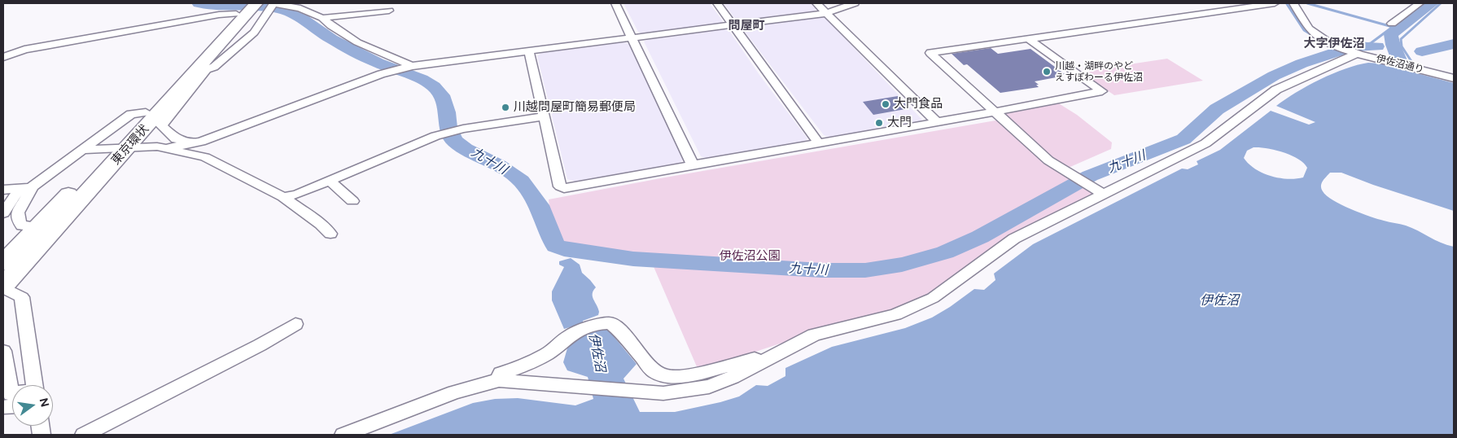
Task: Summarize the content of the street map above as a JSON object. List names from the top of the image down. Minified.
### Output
{"streets":{"highway":["東京環状"],"street":["伊佐沼通り"]},"districts":["問屋町","大字伊佐沼"],"water":["九十川","伊佐沼"],"parks":["伊佐沼公園"],"places":["川越・湖畔のやど えすぽわーる伊佐沼","大門食品","川越問屋町簡易郵便局","大門"],"north":"right"}
